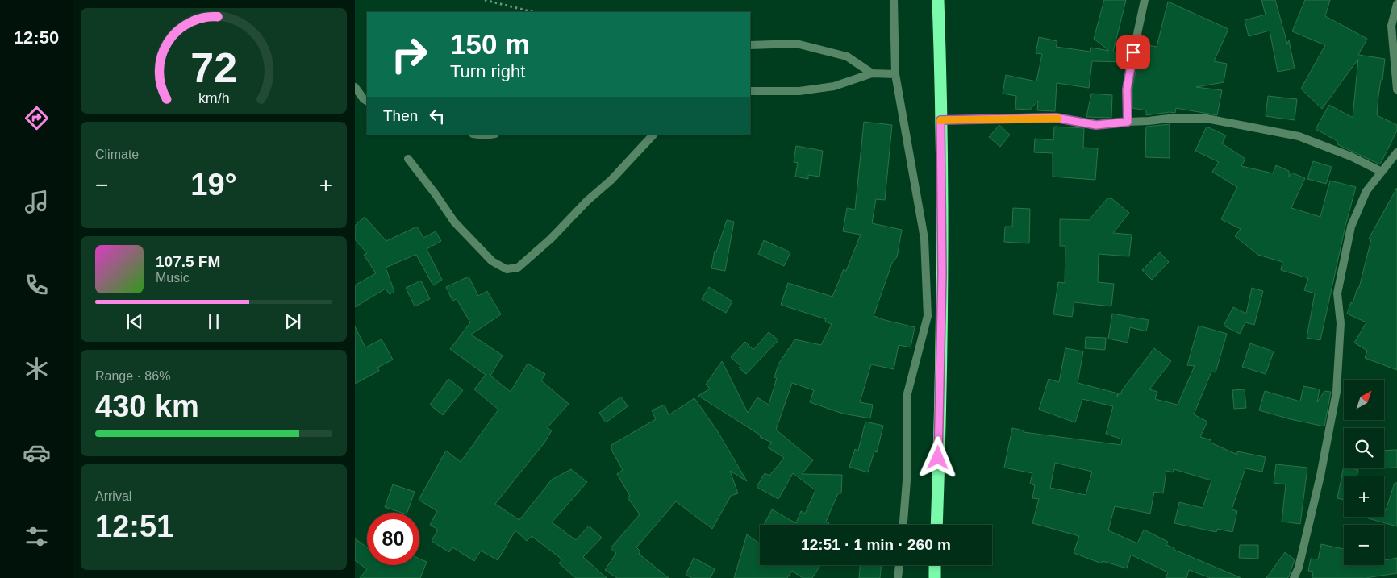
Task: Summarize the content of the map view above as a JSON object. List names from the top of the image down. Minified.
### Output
{"north":"top right","page":{"tabs":"12:50","turn":["150 m","Turn right"],"then":"Then","tile":["Climate",["Range · 86%","430 km"],["Arrival","12:51"]],"heat":["−","19°","+"],"song":["107.5 FM","Music"],"map_buttons":["+","−"],"limit":"80","trip":"12:51 · 1 min · 260 m","gauge":["72","km/h"]}}
